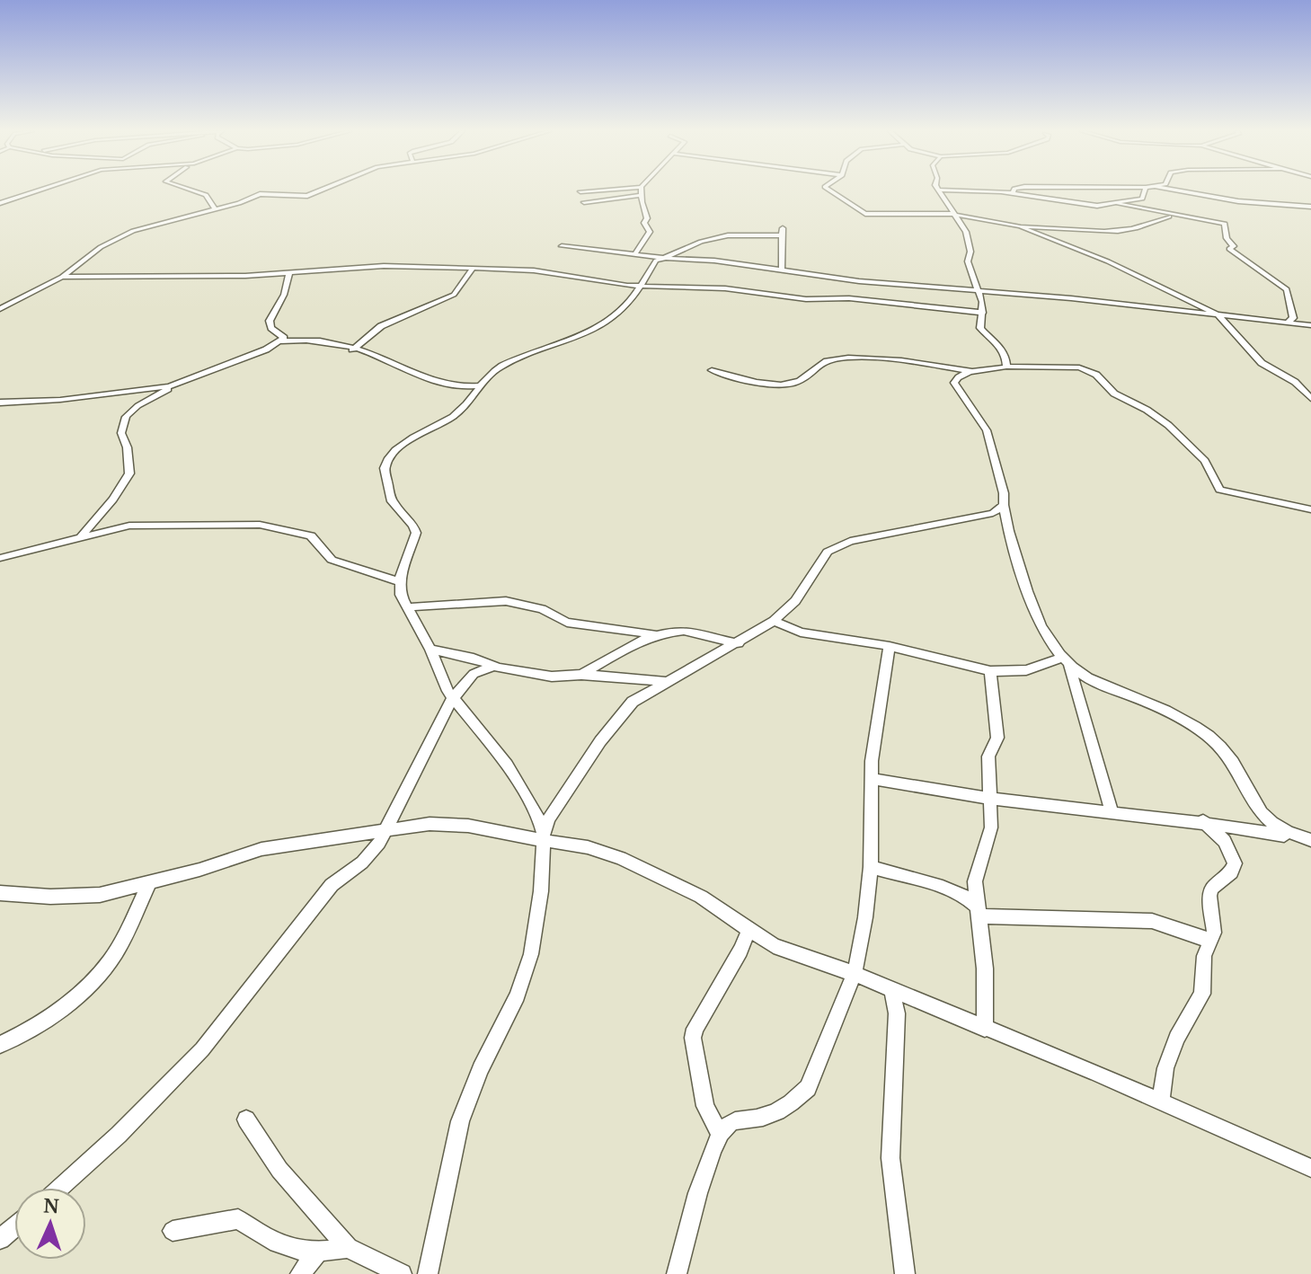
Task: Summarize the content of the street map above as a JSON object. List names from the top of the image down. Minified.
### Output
{"north":"top"}
